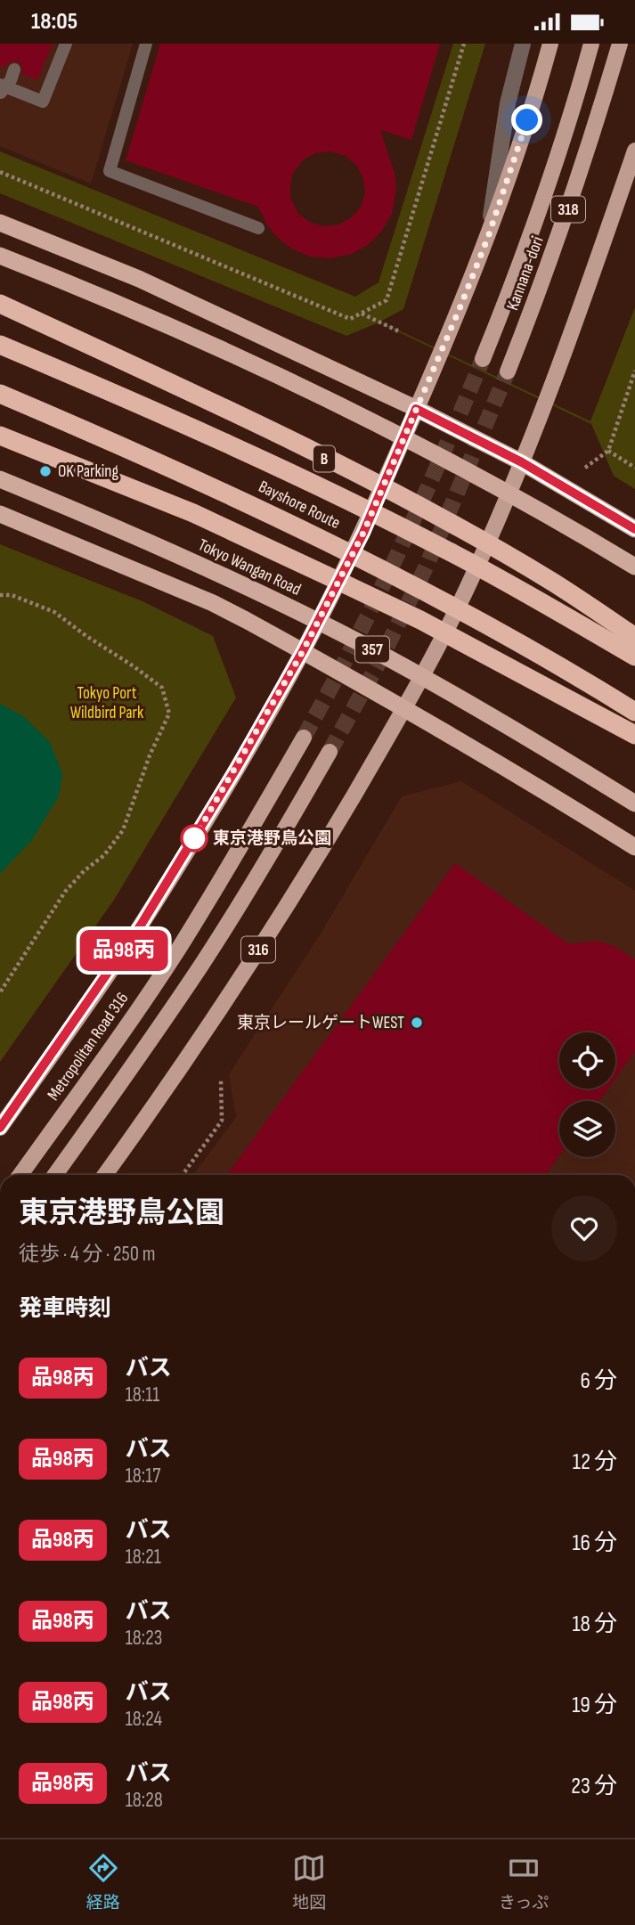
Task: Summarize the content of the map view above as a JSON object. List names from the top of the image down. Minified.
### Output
{"streets":{"highway":["B","Bayshore Route","Tokyo Wangan Road","357"],"main road":["318","Kannana-dori","316","Metropolitan Road 316"]},"crossings":[["318","316"],["357","316"]],"parks":["Tokyo Port Wildbird Park"],"places":["OK Parking","東京港野鳥公園","東京レールゲートWEST"],"lines":["bus line 品98丙"],"page":{"status":"18:05","on_map":"品98丙","heading":[["東京港野鳥公園","徒歩 · 4 分 · 250 m"],"発車時刻"],"list":[{"mark":"品98丙","name":"バス","note":"18:11","value":"6 分"},{"mark":"品98丙","name":"バス","note":"18:17","value":"12 分"},{"mark":"品98丙","name":"バス","note":"18:21","value":"16 分"},{"mark":"品98丙","name":"バス","note":"18:23","value":"18 分"},{"mark":"品98丙","name":"バス","note":"18:24","value":"19 分"},{"mark":"品98丙","name":"バス","note":"18:28","value":"23 分"}],"tabs":["経路","地図","きっぷ"]}}
